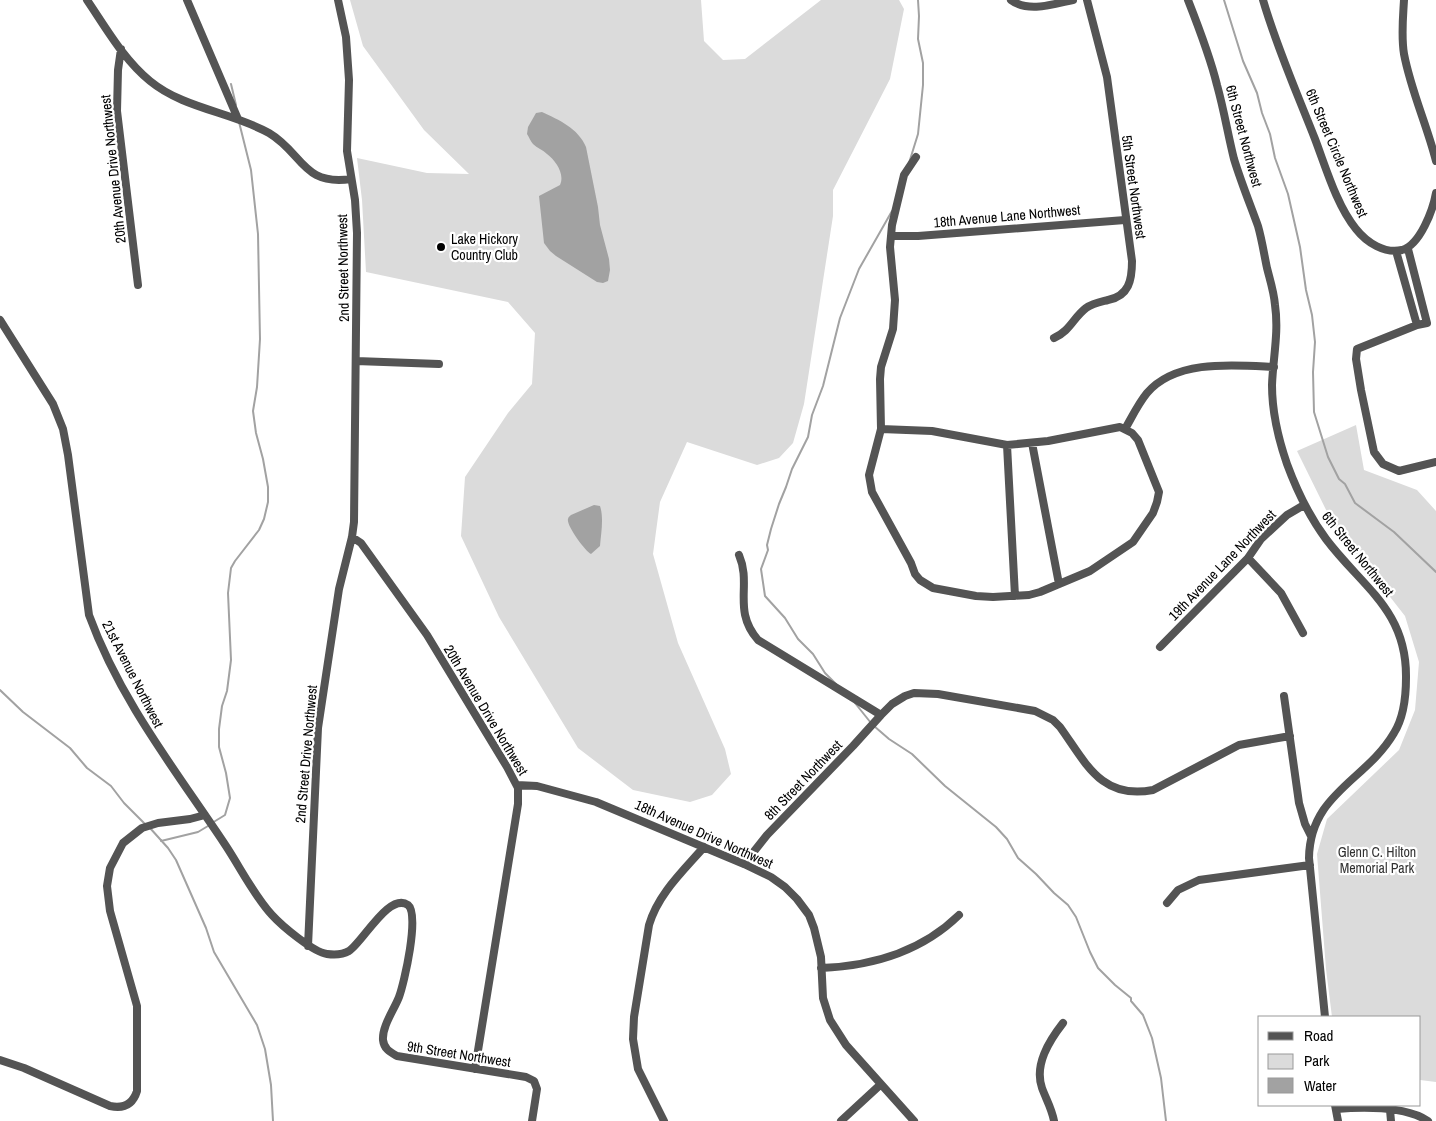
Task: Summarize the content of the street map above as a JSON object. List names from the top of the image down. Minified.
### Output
{"streets":{"street":["6th Street Northwest","6th Street Circle Northwest","20th Avenue Drive Northwest","5th Street Northwest","18th Avenue Lane Northwest","2nd Street Northwest","19th Avenue Lane Northwest","21st Avenue Northwest","2nd Street Drive Northwest","8th Street Northwest","18th Avenue Drive Northwest","9th Street Northwest"]},"crossings":[["6th Street Northwest","19th Avenue Lane Northwest"],["20th Avenue Drive Northwest","2nd Street Northwest"],["20th Avenue Drive Northwest","2nd Street Drive Northwest"],["20th Avenue Drive Northwest","18th Avenue Drive Northwest"],["20th Avenue Drive Northwest","9th Street Northwest"],["5th Street Northwest","18th Avenue Lane Northwest"],["2nd Street Northwest","2nd Street Drive Northwest"],["21st Avenue Northwest","2nd Street Drive Northwest"],["21st Avenue Northwest","9th Street Northwest"],["2nd Street Drive Northwest","9th Street Northwest"],["8th Street Northwest","18th Avenue Drive Northwest"]],"parks":["Glenn C. Hilton Memorial Park"],"places":["Lake Hickory Country Club"],"legend":["Road","Park","Water"]}
